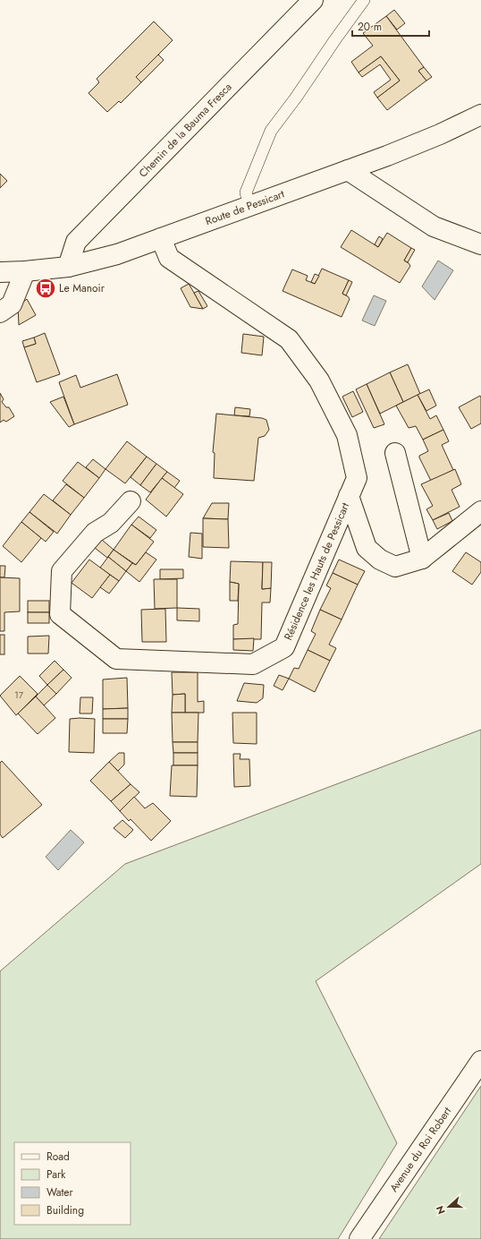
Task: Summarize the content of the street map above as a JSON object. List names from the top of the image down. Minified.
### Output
{"streets":{"street":["Chemin de la Bauma Fresca","Route de Pessicart","Résidence les Hauts de Pessicart","Avenue du Roi Robert"]},"crossings":[["Chemin de la Bauma Fresca","Route de Pessicart"],["Route de Pessicart","Résidence les Hauts de Pessicart"]],"places":{"bus stop":["Le Manoir"]},"house_numbers":["17"],"legend":["Road","Park","Water","Building"],"scale_bar":"20 m","north":"left"}
